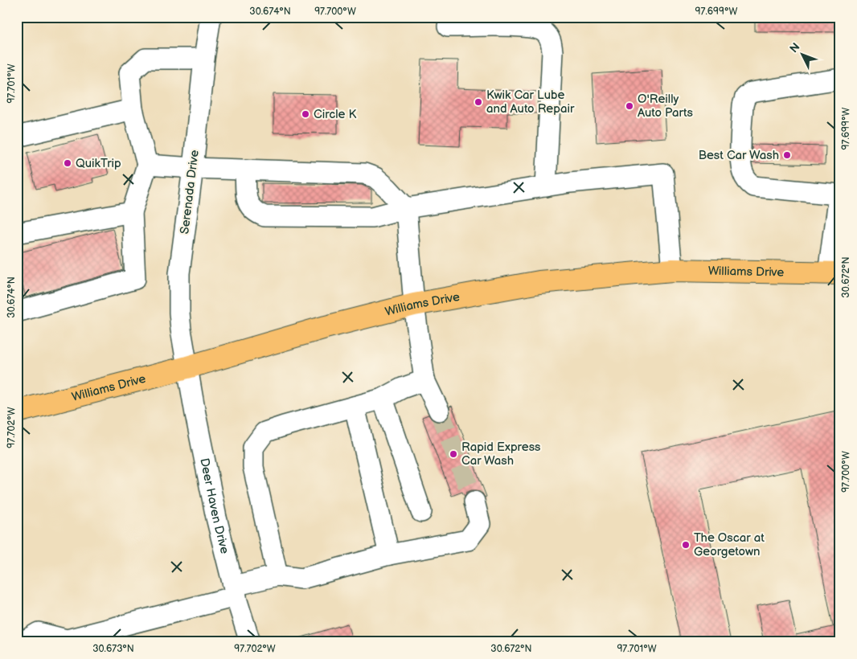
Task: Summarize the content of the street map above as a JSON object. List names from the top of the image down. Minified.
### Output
{"streets":{"main road":["Williams Drive"],"street":["Serenada Drive","Deer Haven Drive"]},"crossings":[["Serenada Drive","Williams Drive"],["Serenada Drive","Deer Haven Drive"],["Williams Drive","Deer Haven Drive"]],"places":["Kwik Car Lube and Auto Repair","O'Reilly Auto Parts","Circle K","Best Car Wash","QuikTrip","Rapid Express Car Wash","The Oscar at Georgetown"],"north":"top left","coordinates":["30.674°N","97.700°W","97.699°W","97.701°W","30.672°N","97.702°W","30.673°N"]}
